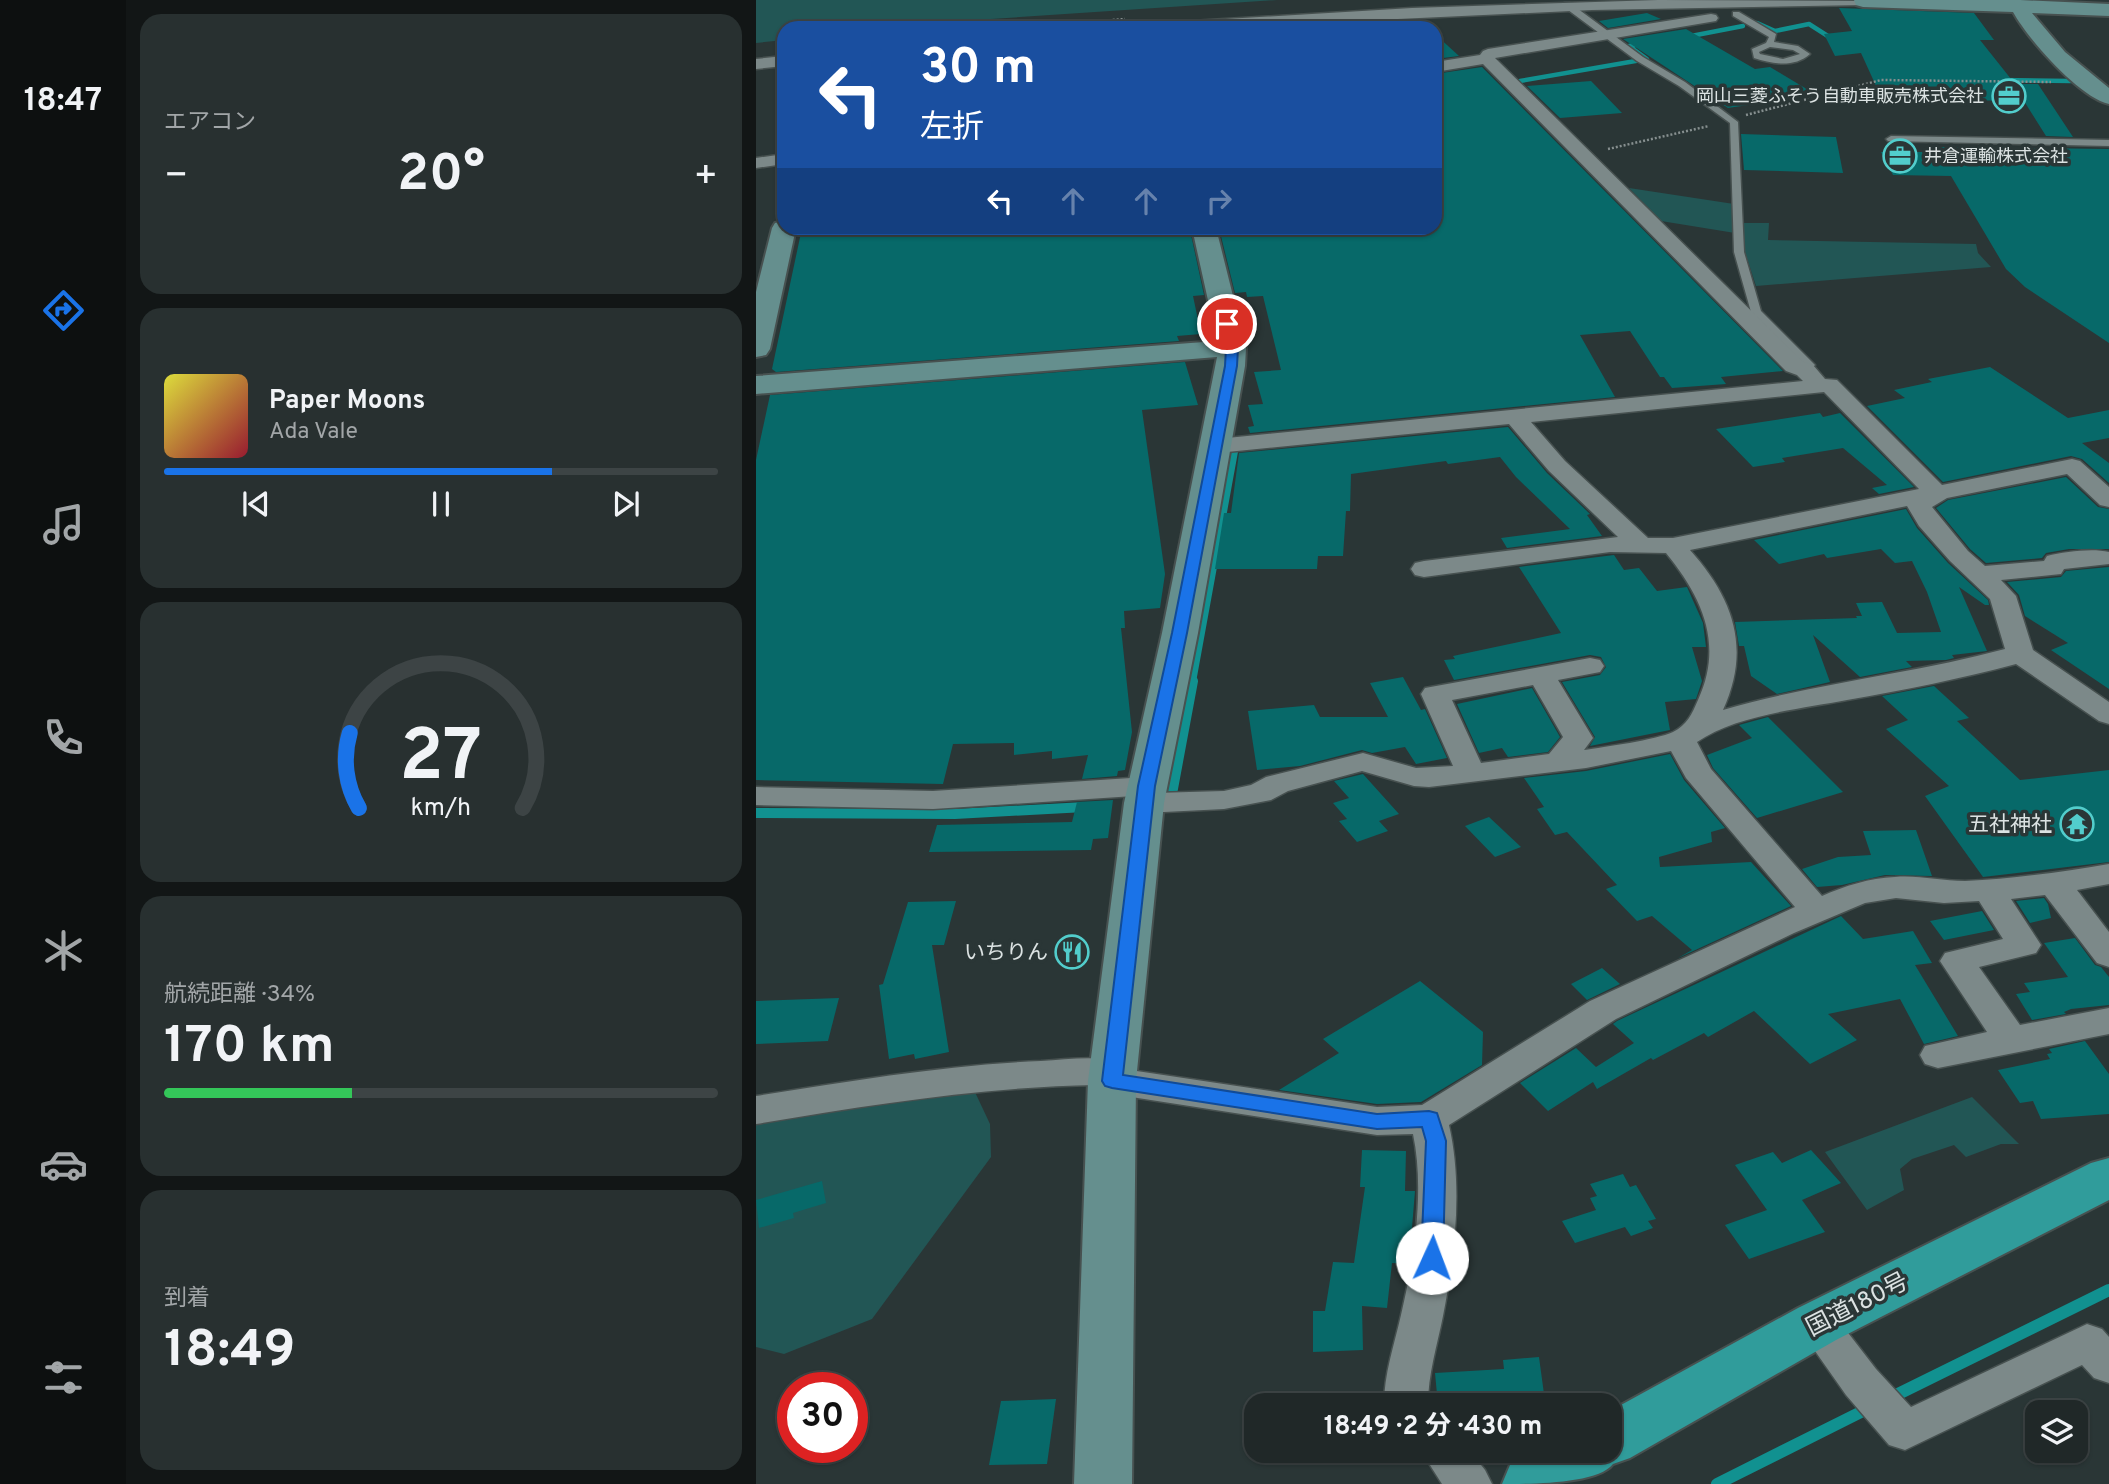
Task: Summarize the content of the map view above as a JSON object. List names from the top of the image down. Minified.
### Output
{"streets":{"highway":["国道180号"]},"places":{"office":["岡山三菱ふそう自動車販売株式会社","井倉運輸株式会社"],"temple":["五社神社"],"restaurant":["いちりん"]},"page":{"tabs":"18:47","tile":["エアコン",["航続距離 · 34%","170 km"],["到着","18:49"]],"turn":["30 m","左折"],"heat":["−","20°","+"],"song":["Paper Moons","Ada Vale"],"limit":"30","trip":"18:49 · 2 分 · 430 m","gauge":["27","km/h"]}}
